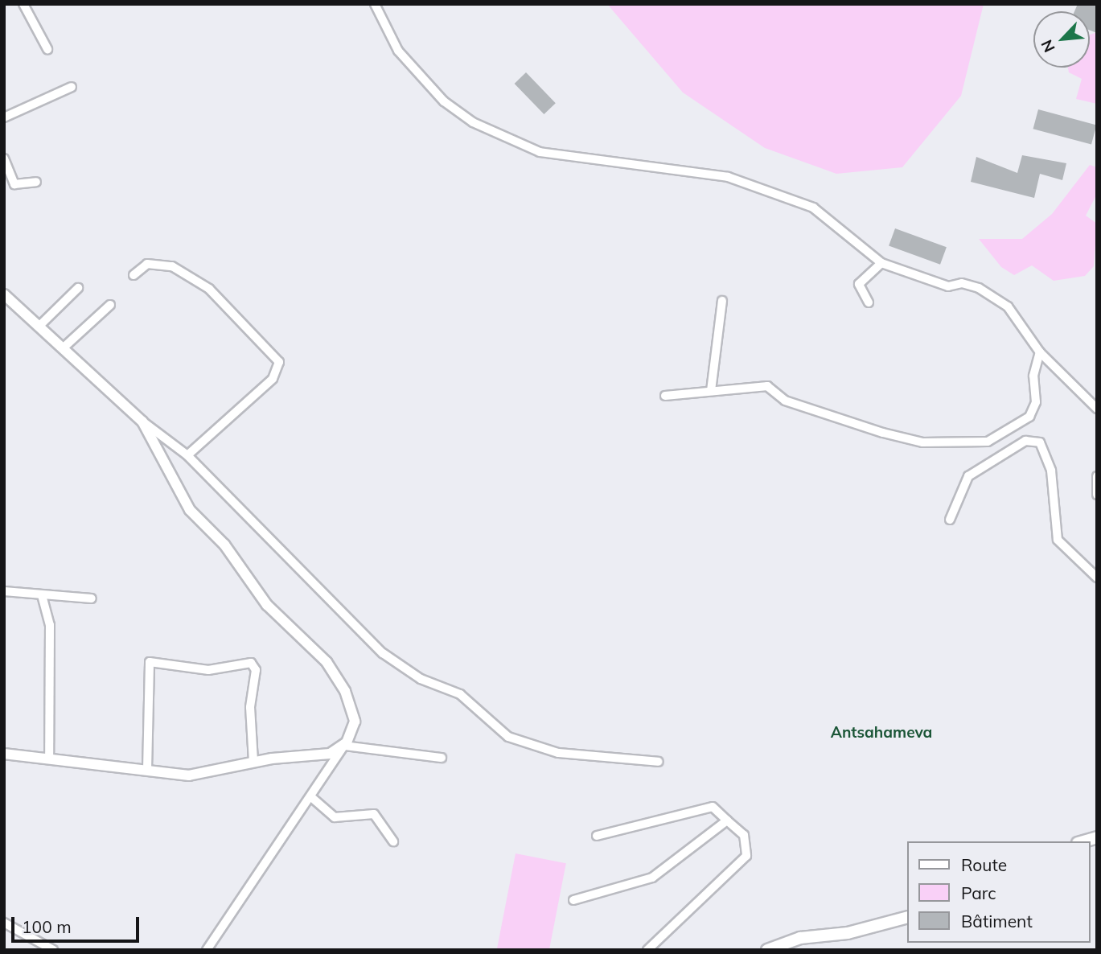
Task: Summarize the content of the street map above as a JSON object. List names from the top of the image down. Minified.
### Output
{"districts":["Antsahameva"],"legend":["Route","Parc","Bâtiment"],"scale_bar":"100 m","north":"bottom left"}
